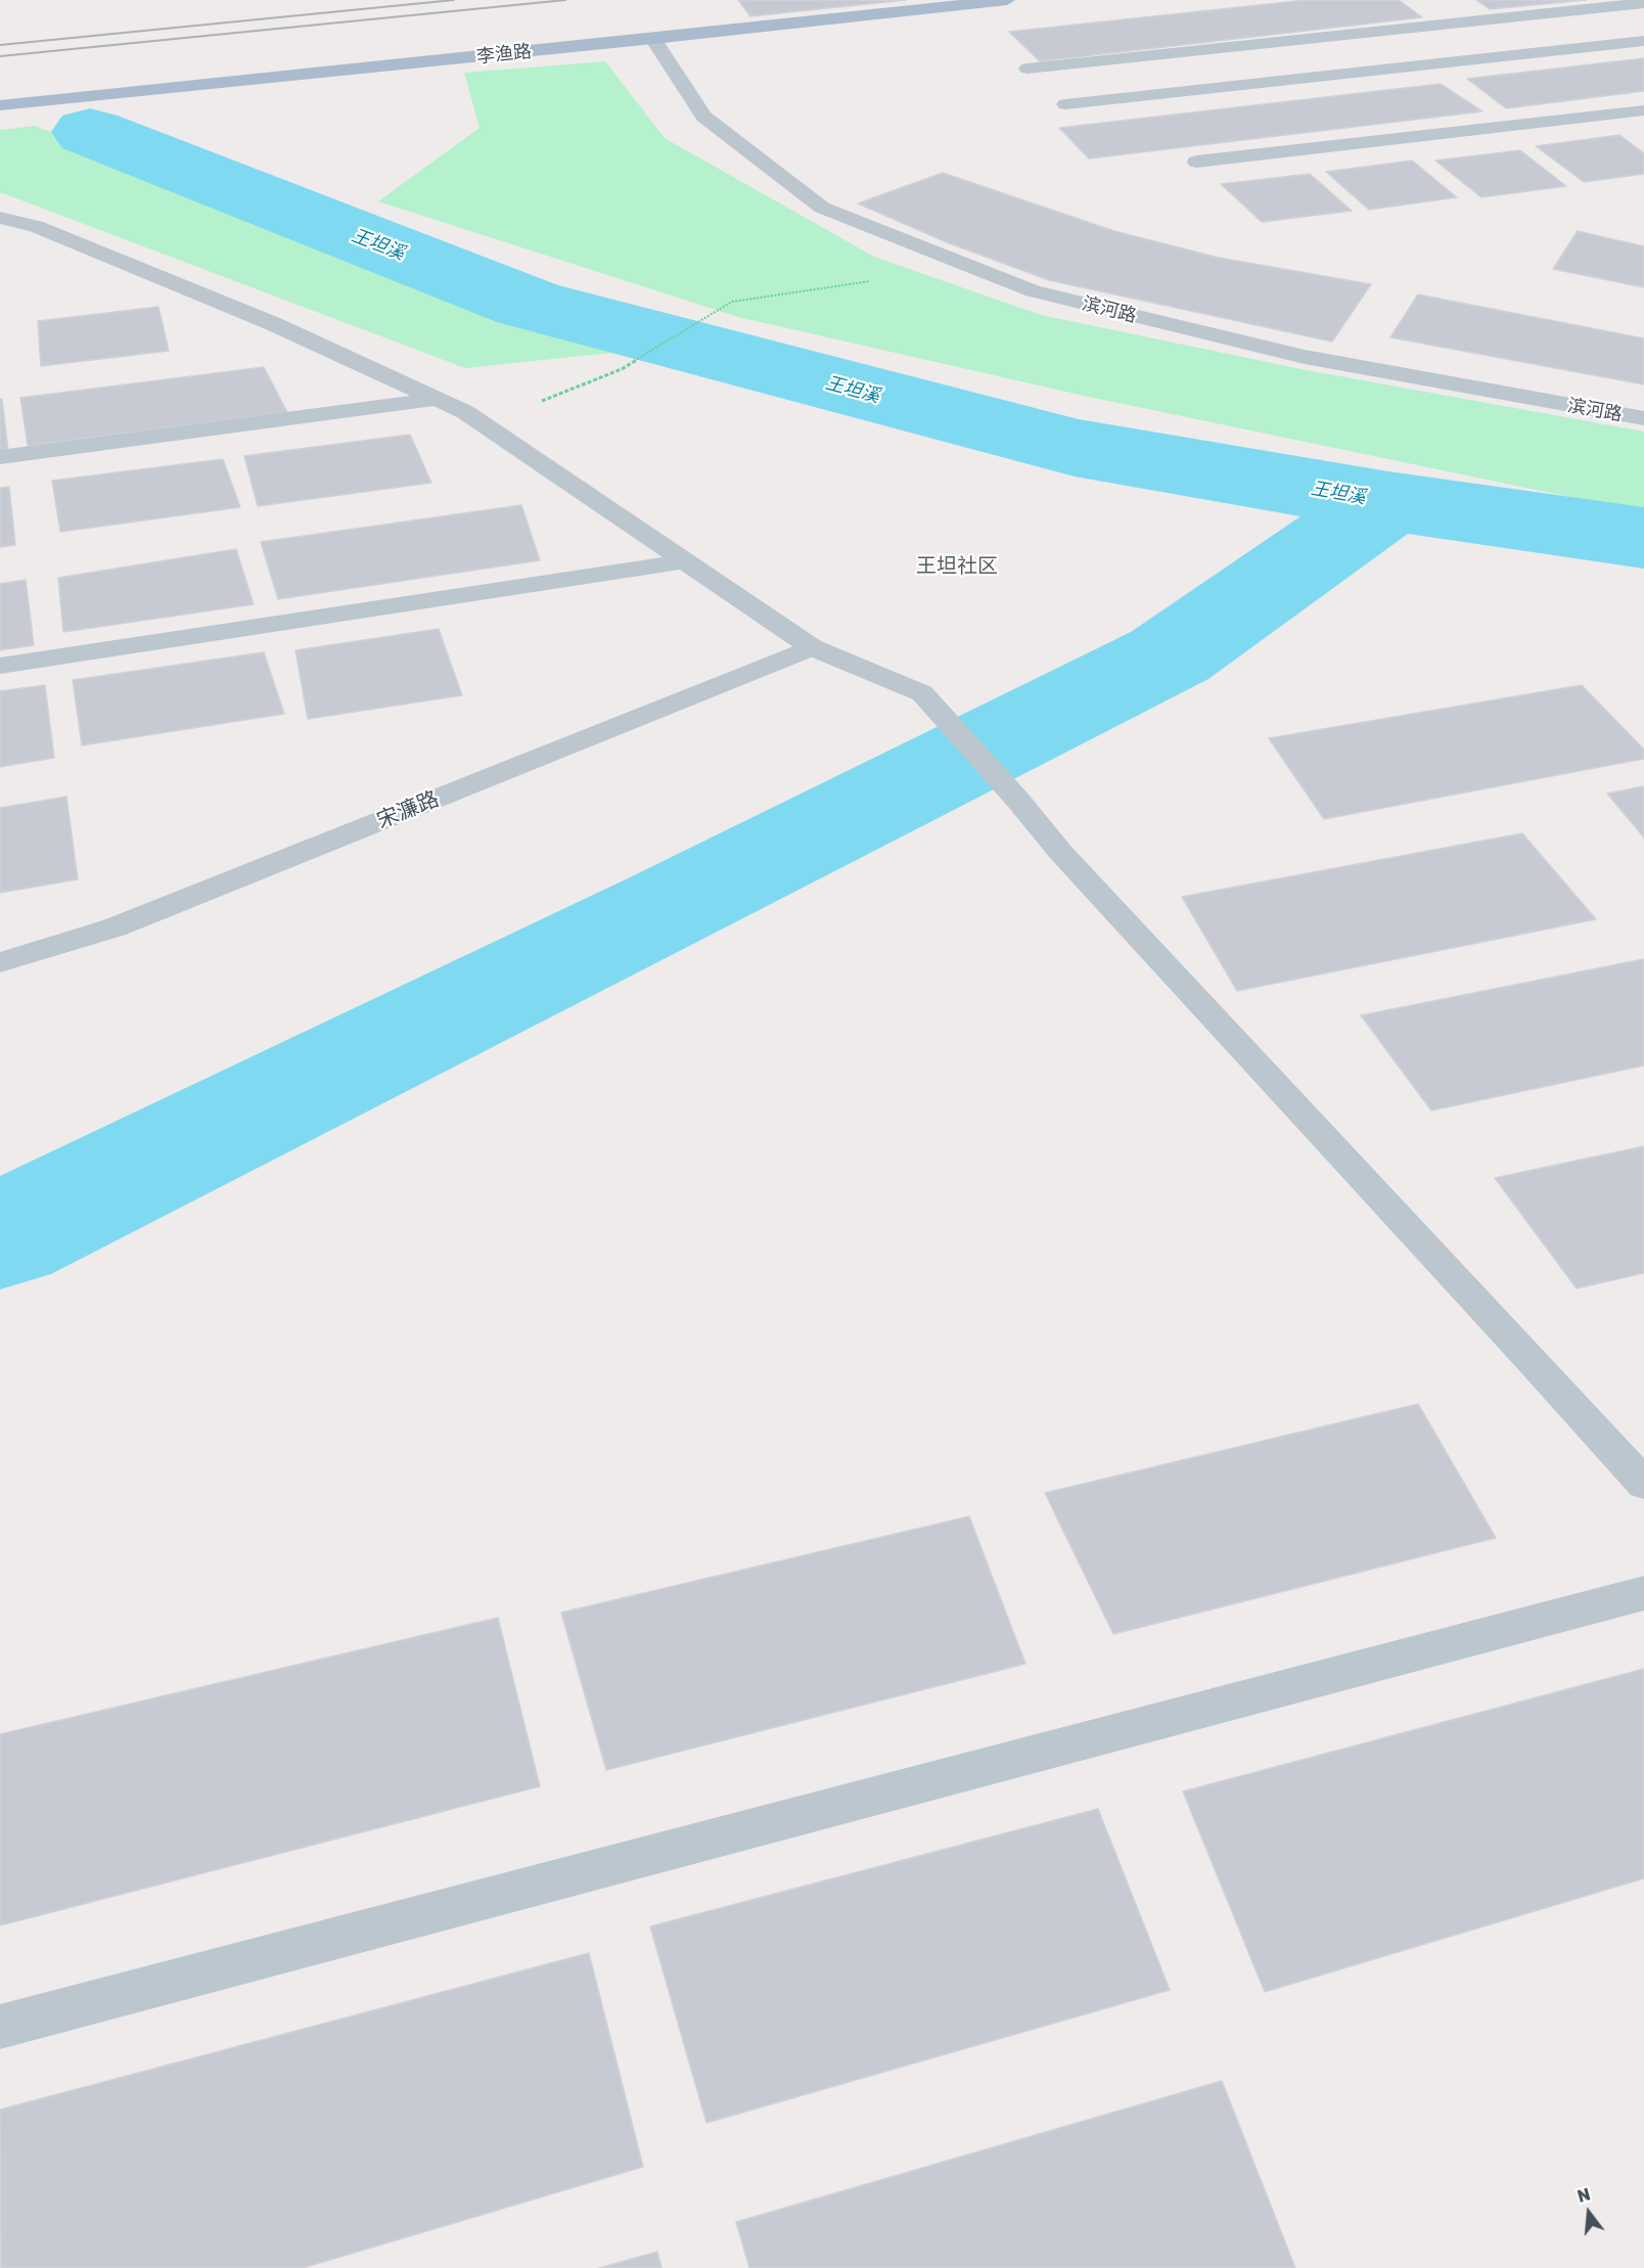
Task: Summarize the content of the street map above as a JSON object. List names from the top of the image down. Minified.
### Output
{"streets":{"main road":["李渔路"],"street":["滨河路","宋濂路"]},"crossings":[["李渔路","滨河路"]],"districts":["王坦社区"],"water":["王坦溪"],"north":"top"}
